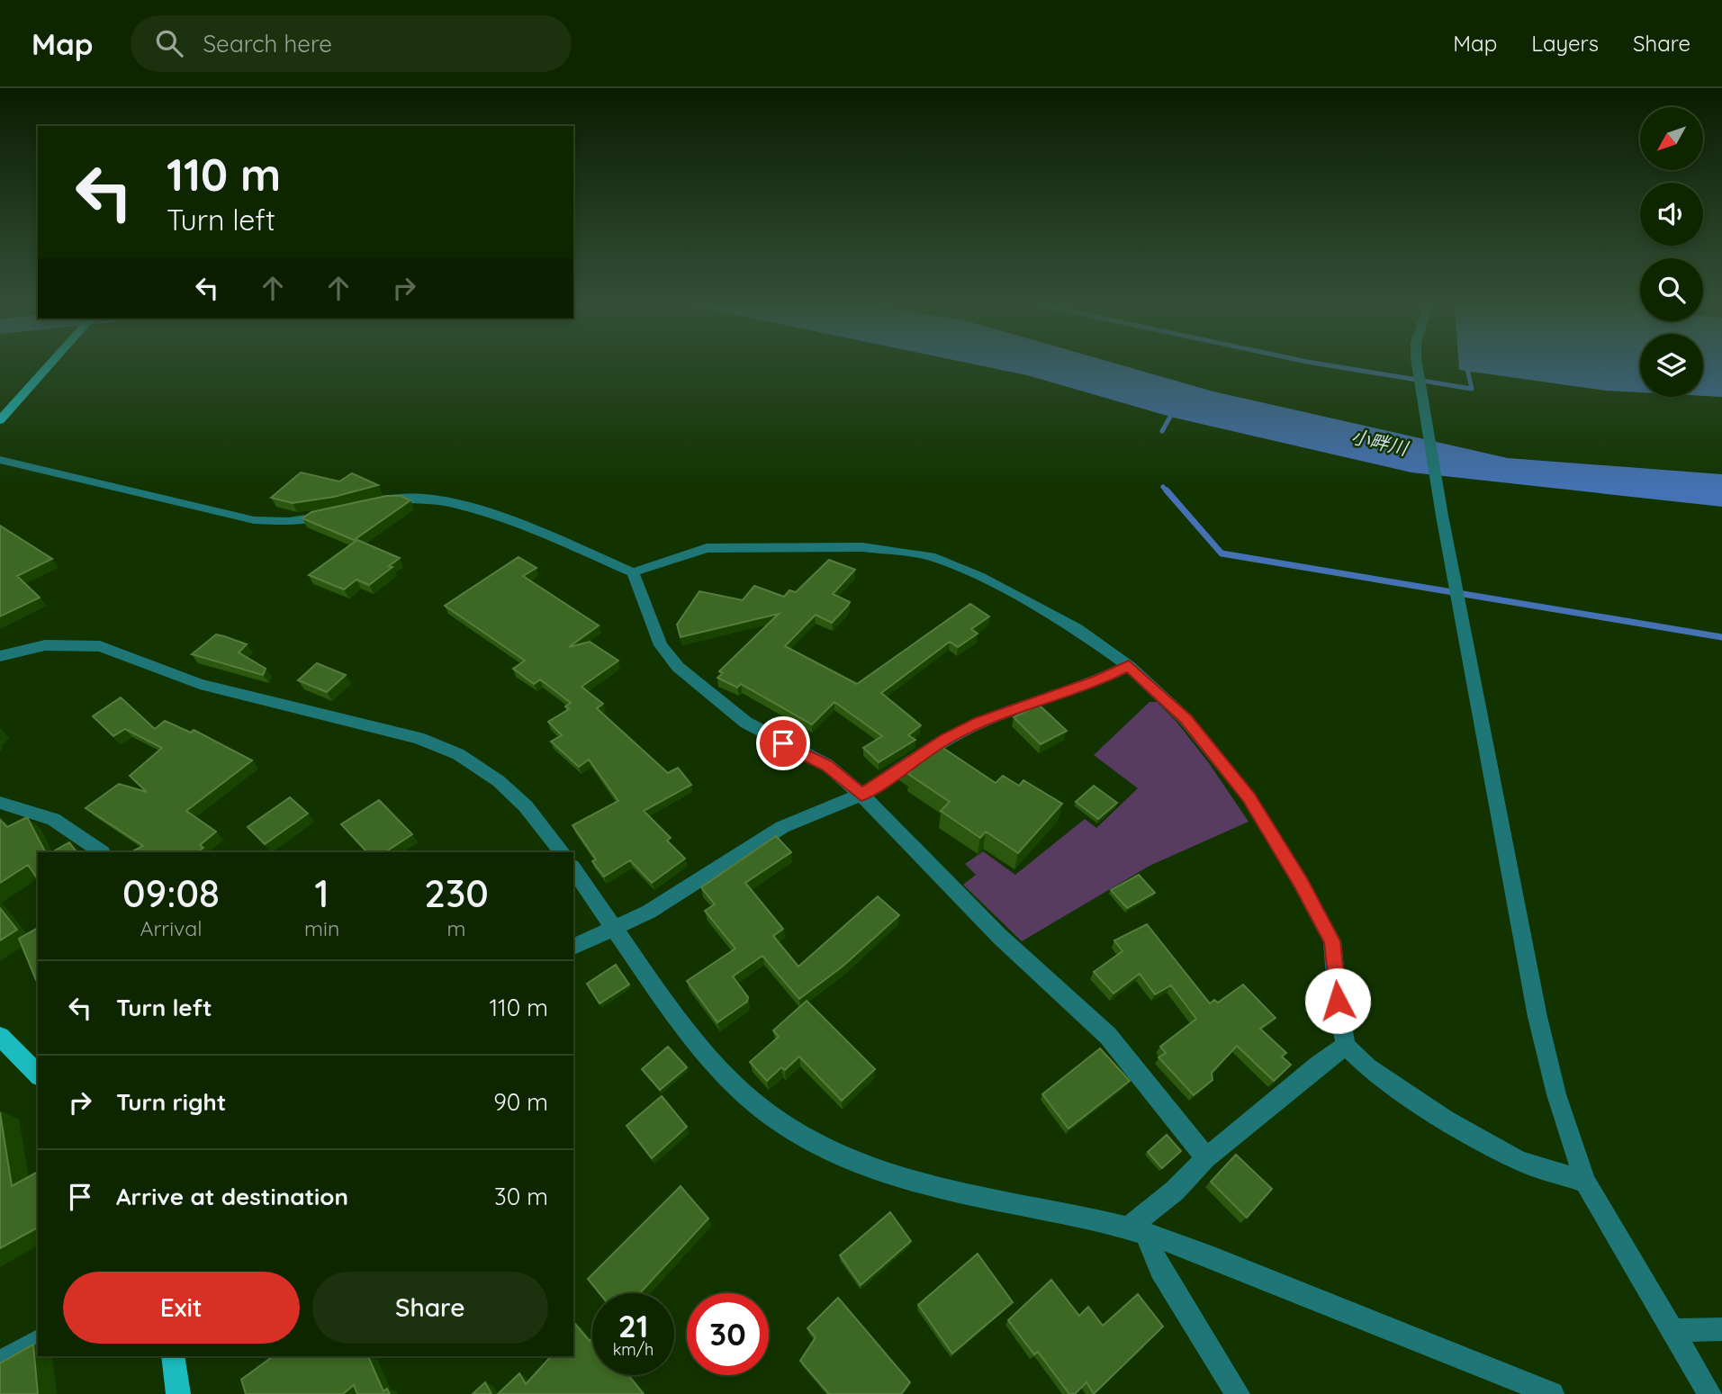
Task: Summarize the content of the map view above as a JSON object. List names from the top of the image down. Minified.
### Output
{"water":["小畔川"],"north":"bottom left","page":{"header":"Map","search":"Search here","nav":["Map","Layers","Share"],"turn":["110 m","Turn left"],"eta":["09:08","Arrival","1","min","230","m"],"list":[{"name":"Turn left","value":"110 m"},{"name":"Turn right","value":"90 m"},{"name":"Arrive at destination","value":"30 m"}],"buttons":["Exit","Share"],"speed":"21 km/h","limit":"30"}}
